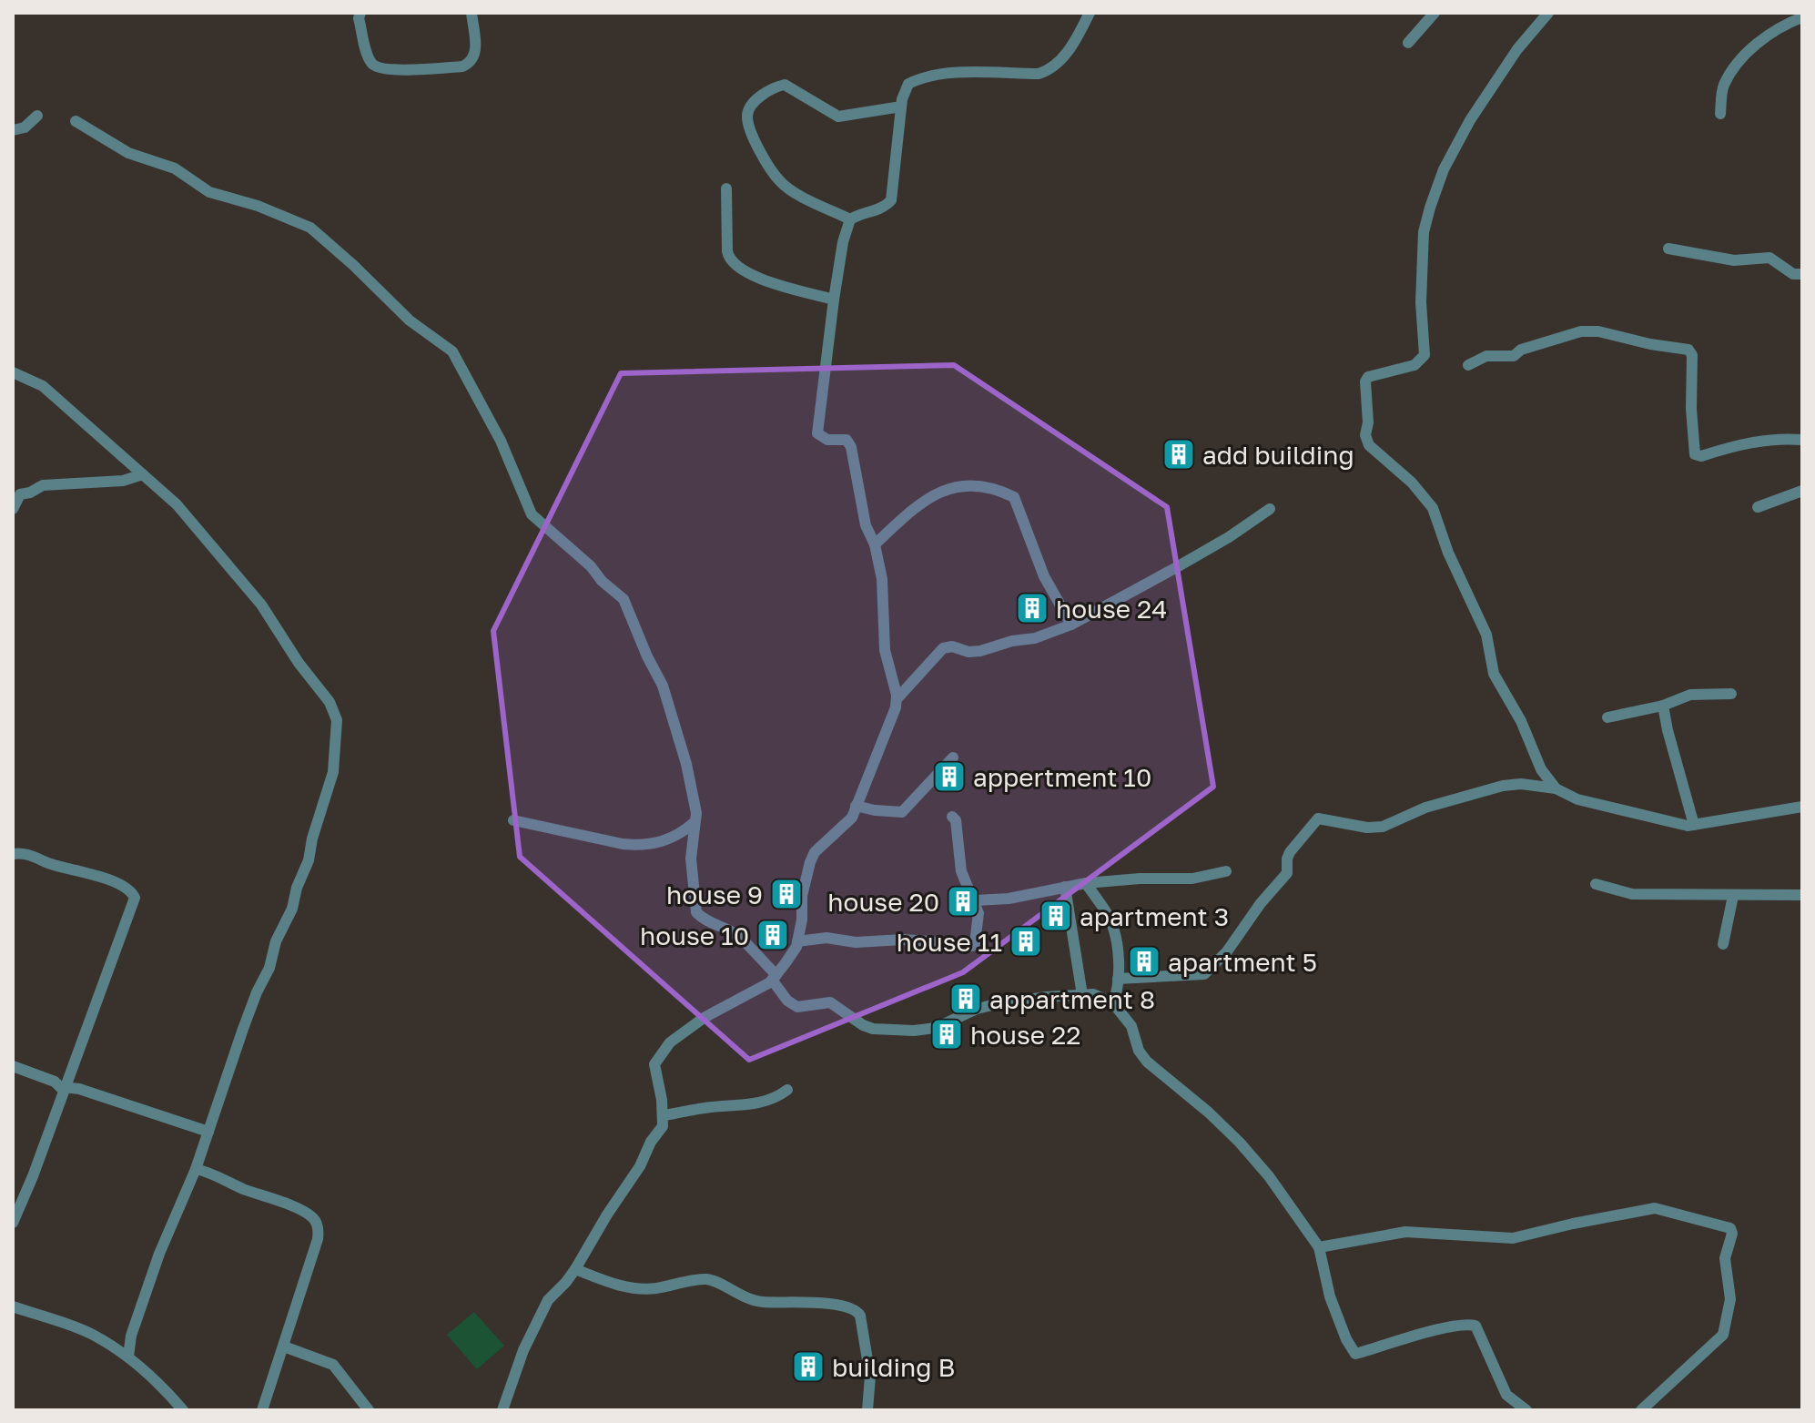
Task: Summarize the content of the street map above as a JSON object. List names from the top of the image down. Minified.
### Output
{"places":{"building":["add building","house 24","appertment 10","house 9","house 20","apartment 3","house 10","house 11","apartment 5","appartment 8","house 22","building B"]}}
